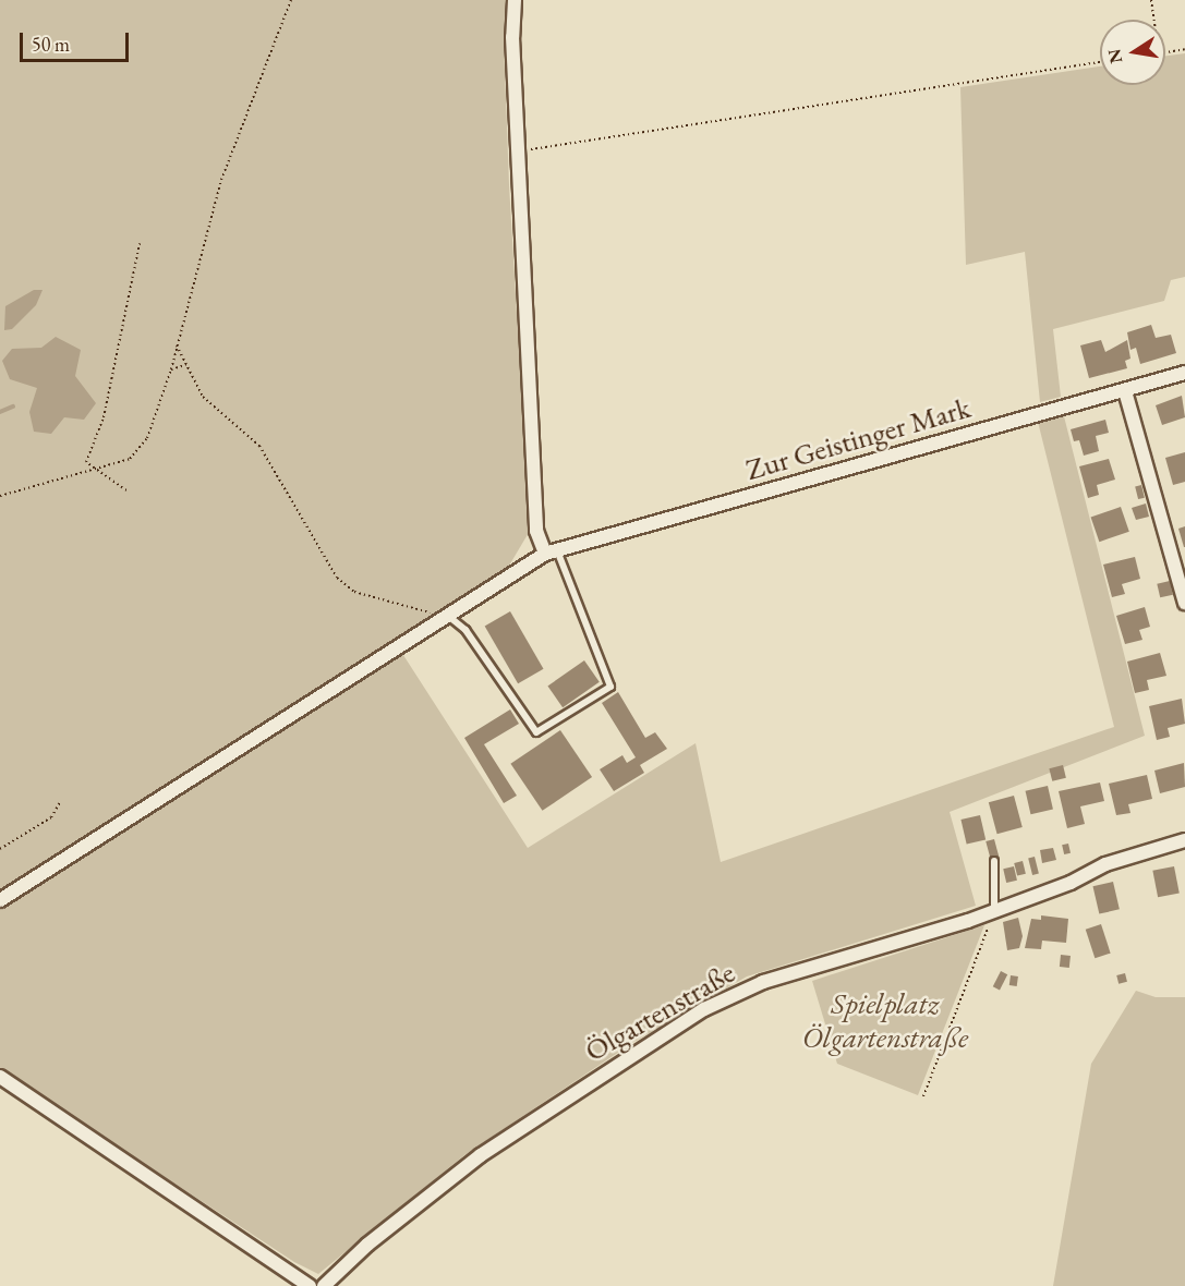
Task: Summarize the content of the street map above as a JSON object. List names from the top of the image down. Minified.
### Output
{"streets":{"street":["Zur Geistinger Mark","Ölgartenstraße"]},"parks":["Spielplatz Ölgartenstraße"],"scale_bar":"50 m","north":"left"}
